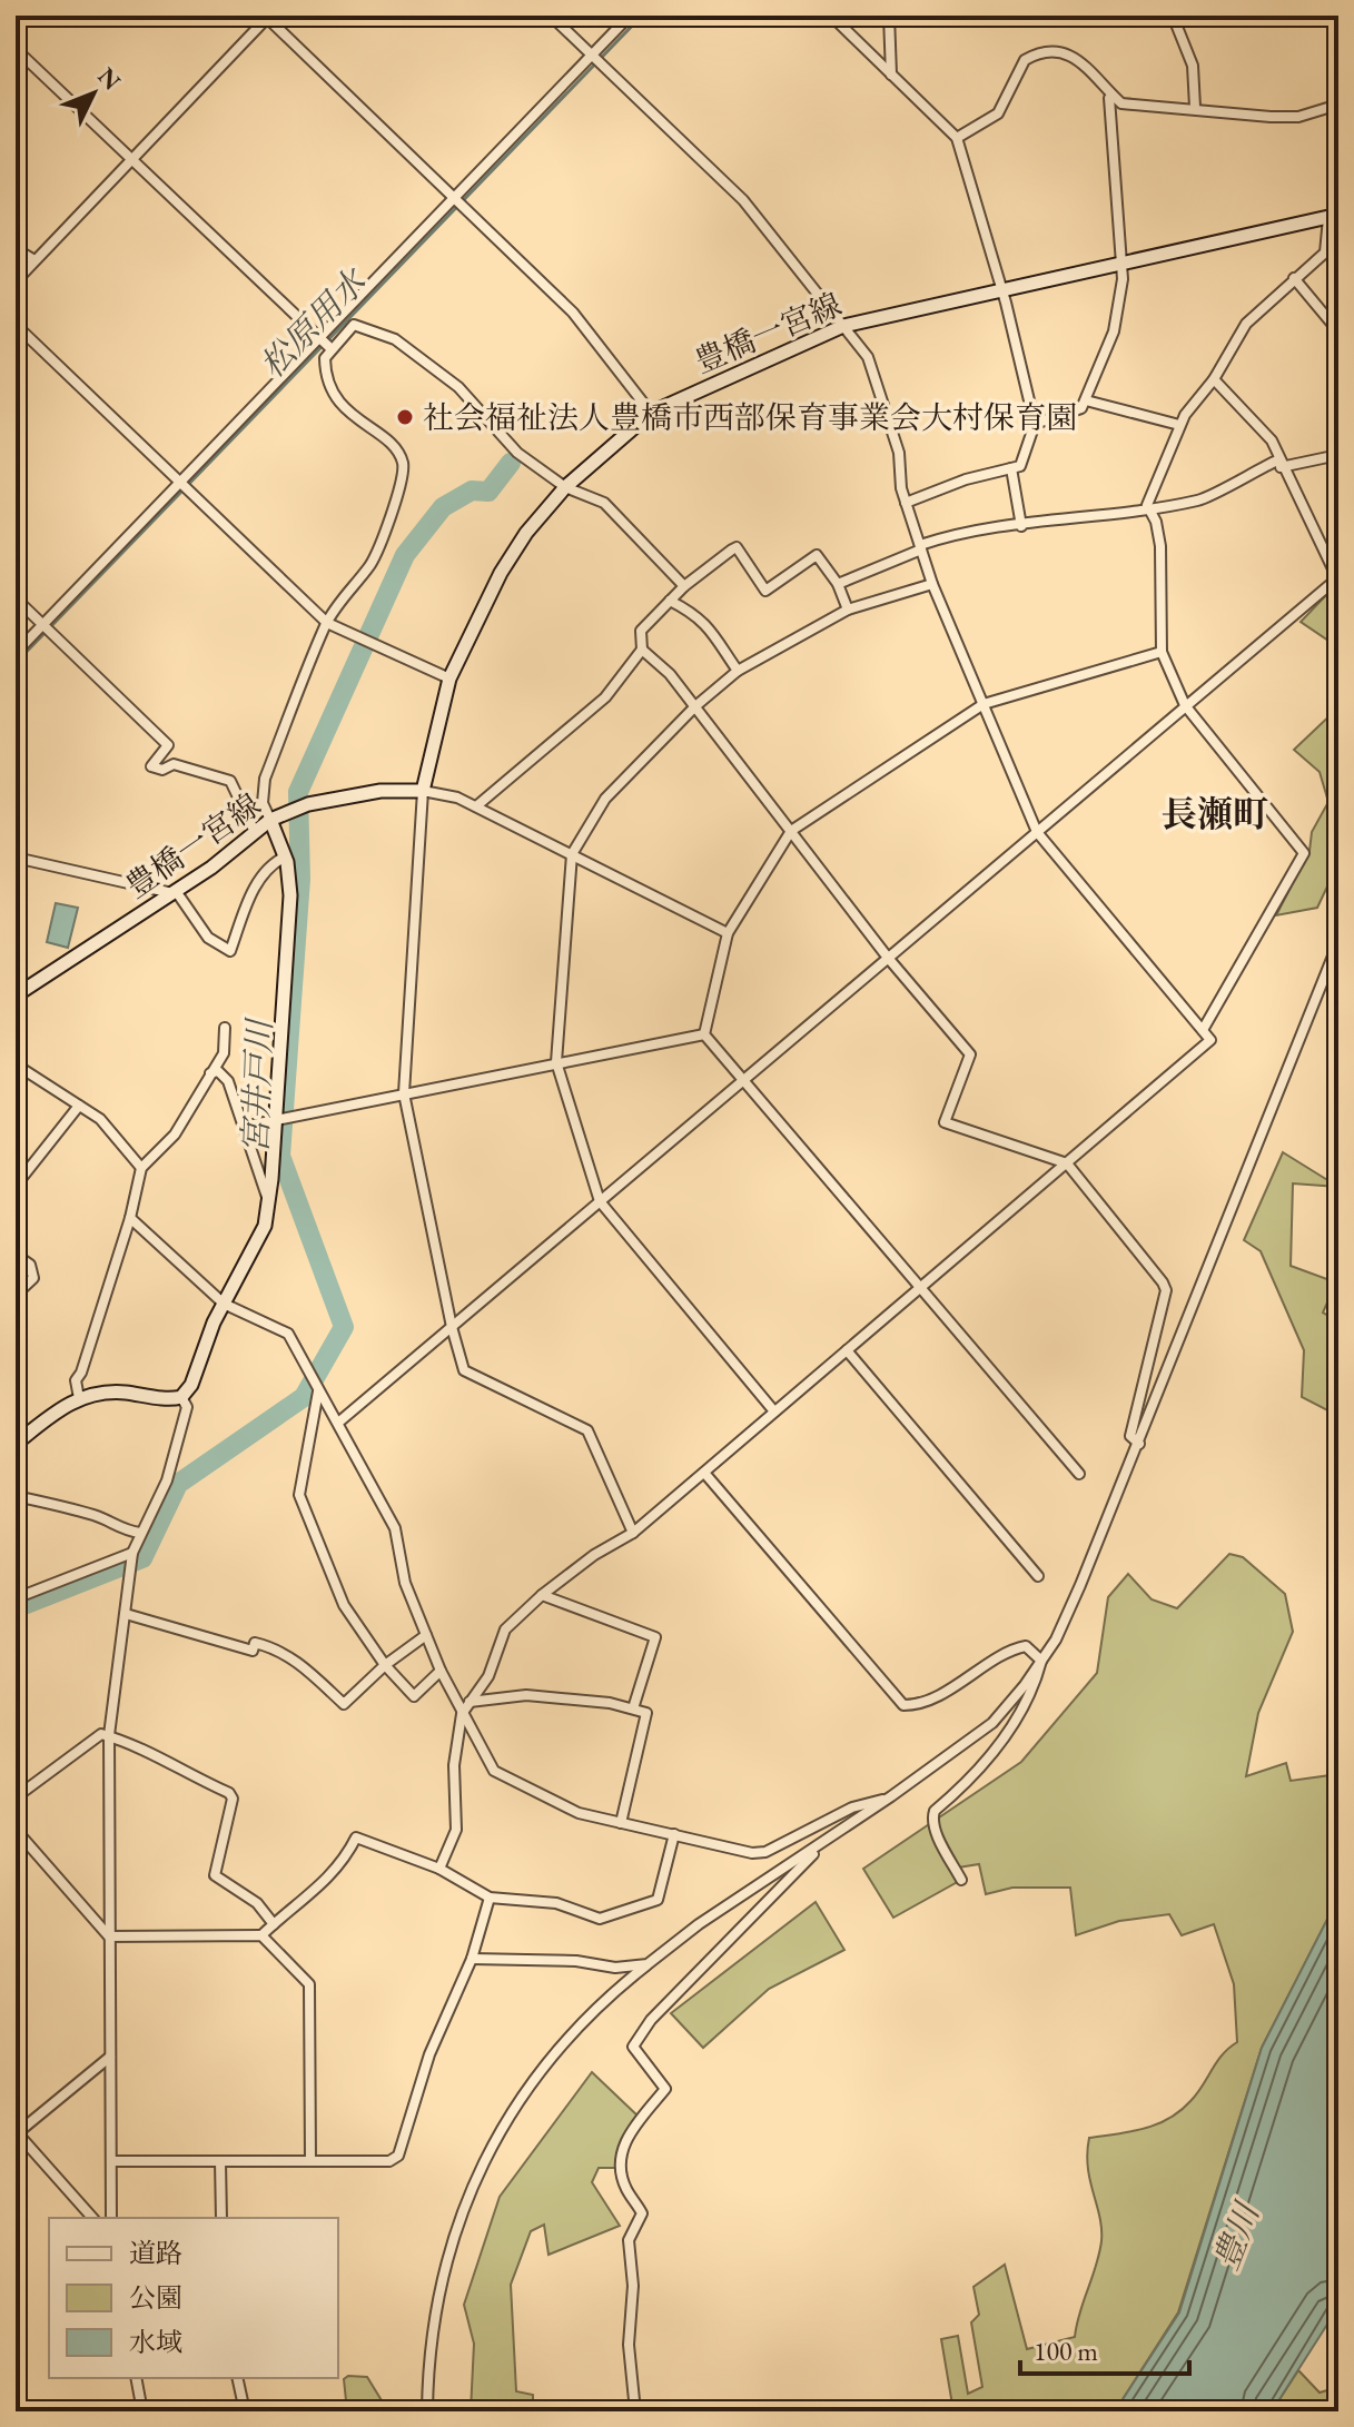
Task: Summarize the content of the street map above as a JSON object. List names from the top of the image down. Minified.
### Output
{"streets":{"main road":["豊橋一宮線"]},"districts":["長瀬町"],"water":["松原用水","宮井戸川","豊川"],"places":["社会福祉法人豊橋市西部保育事業会大村保育園"],"legend":["道路","公園","水域"],"scale_bar":"100 m","north":"top right"}
